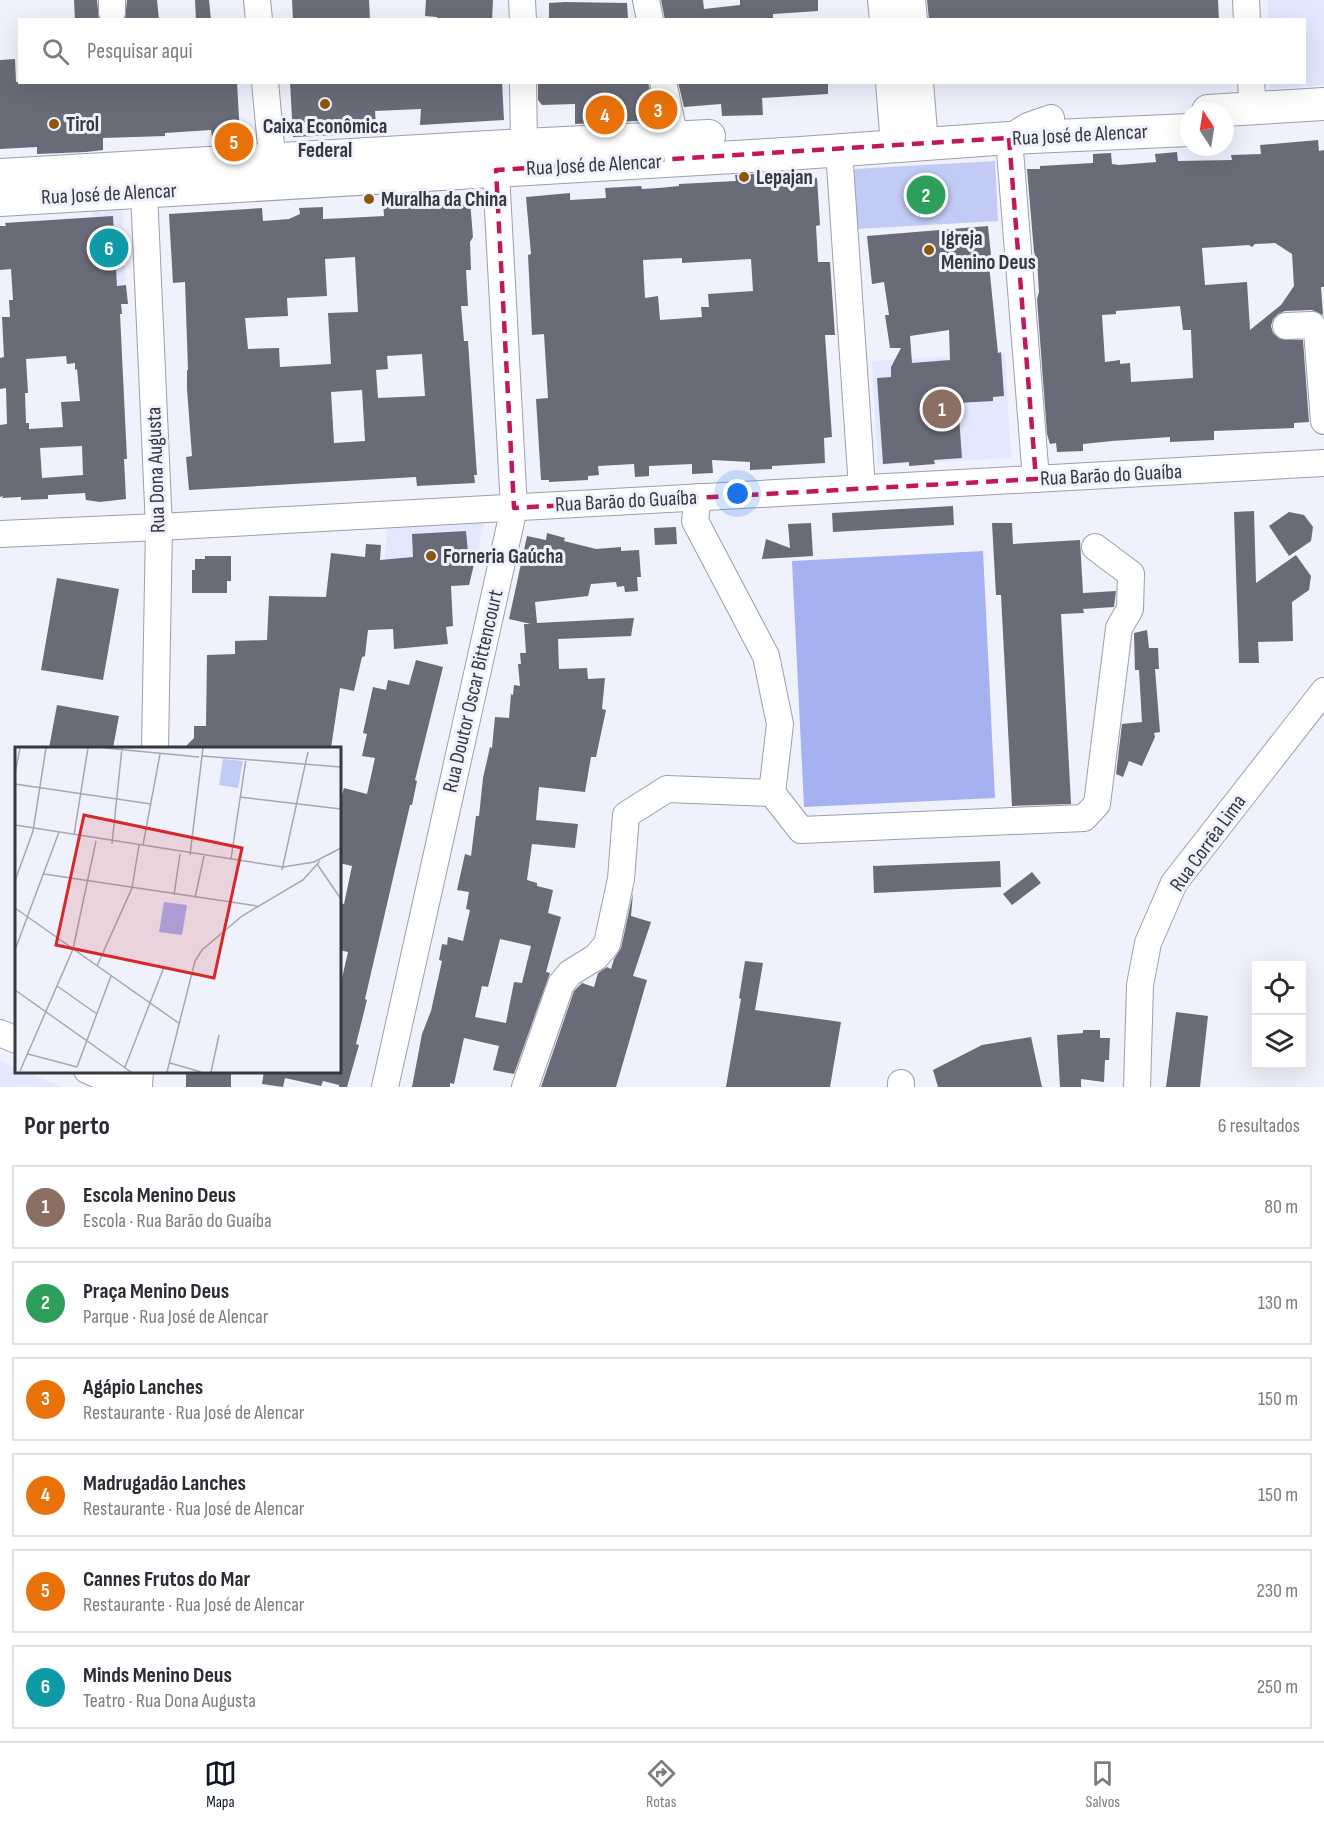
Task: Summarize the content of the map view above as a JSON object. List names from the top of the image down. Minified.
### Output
{"streets":{"main road":["Rua José de Alencar"],"street":["Rua Dona Augusta","Rua Barão do Guaíba","Rua Doutor Oscar Bittencourt","Rua Corrêa Lima"]},"crossings":[["Rua José de Alencar","Rua Dona Augusta"],["Rua José de Alencar","Rua Doutor Oscar Bittencourt"],["Rua Dona Augusta","Rua Barão do Guaíba"],["Rua Barão do Guaíba","Rua Doutor Oscar Bittencourt"]],"places":["Caixa Econômica Federal","Tirol","Lepajan","Muralha da China","Igreja Menino Deus","Forneria Gaúcha"],"north":"top","page":{"search":"Pesquisar aqui","pins":["3","4","5","2","6","1"],"heading":["Por perto","6 resultados"],"list":[{"mark":"1","name":"Escola Menino Deus","note":"Escola · Rua Barão do Guaíba","value":"80 m"},{"mark":"2","name":"Praça Menino Deus","note":"Parque · Rua José de Alencar","value":"130 m"},{"mark":"3","name":"Agápio Lanches","note":"Restaurante · Rua José de Alencar","value":"150 m"},{"mark":"4","name":"Madrugadão Lanches","note":"Restaurante · Rua José de Alencar","value":"150 m"},{"mark":"5","name":"Cannes Frutos do Mar","note":"Restaurante · Rua José de Alencar","value":"230 m"},{"mark":"6","name":"Minds Menino Deus","note":"Teatro · Rua Dona Augusta","value":"250 m"}],"nav":["Mapa","Rotas","Salvos"]}}
